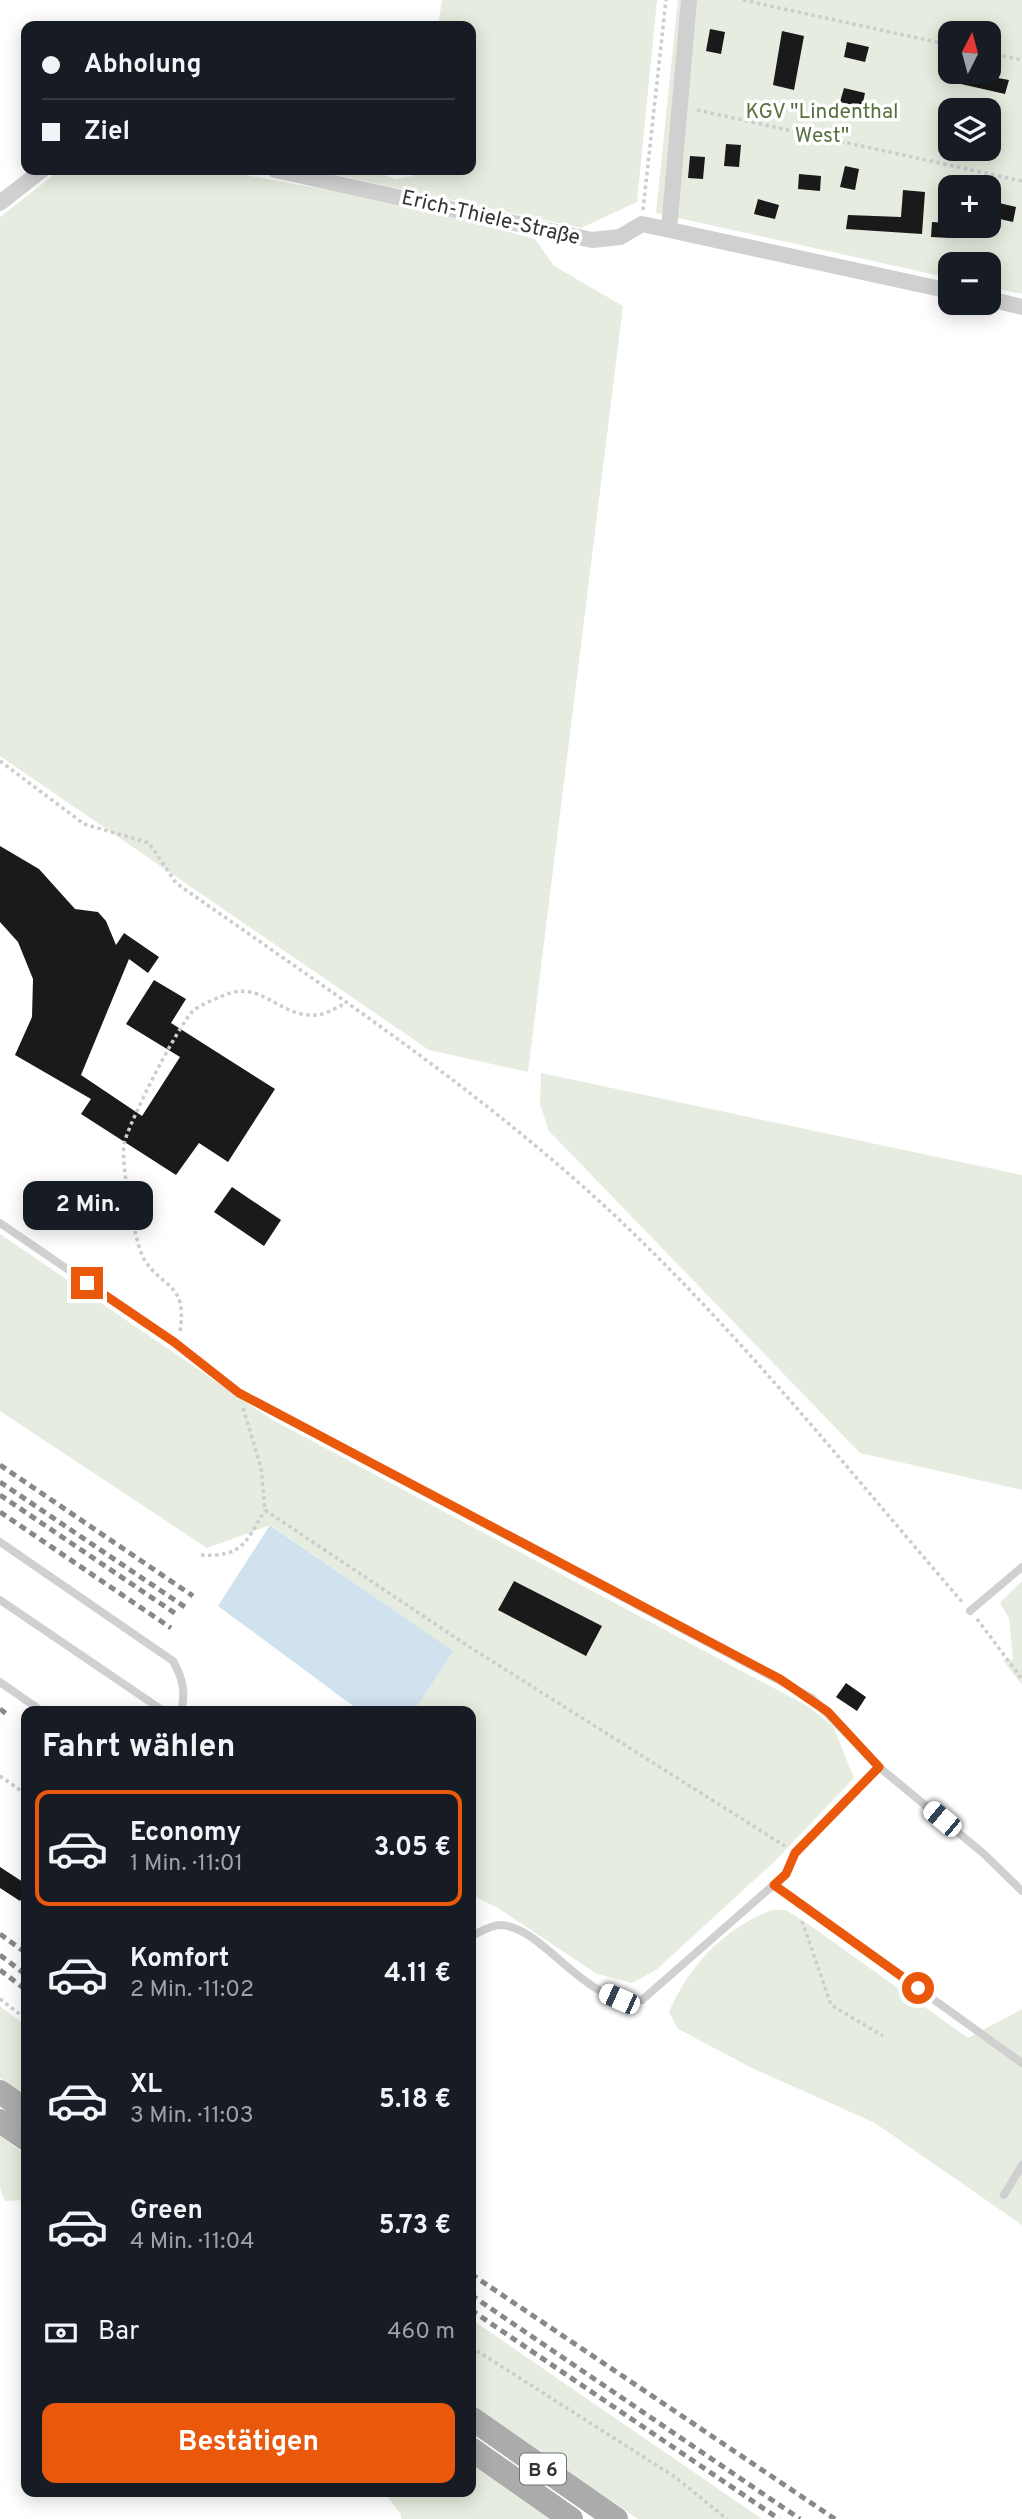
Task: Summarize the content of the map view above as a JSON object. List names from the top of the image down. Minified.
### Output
{"streets":{"main road":["B 6"],"street":["Erich-Thiele-Straße"]},"parks":["KGV \"Lindenthal West\""],"north":"top","page":{"map_buttons":["+","−"],"banner":["Abholung","Ziel"],"bubble":"2 Min.","heading":"Fahrt wählen","list":[{"name":"Economy","note":"1 Min. · 11:01","value":"3.05 €"},{"name":"Komfort","note":"2 Min. · 11:02","value":"4.11 €"},{"name":"XL","note":"3 Min. · 11:03","value":"5.18 €"},{"name":"Green","note":"4 Min. · 11:04","value":"5.73 €"}],"pay":["Bar","460 m"],"buttons":"Bestätigen"}}
